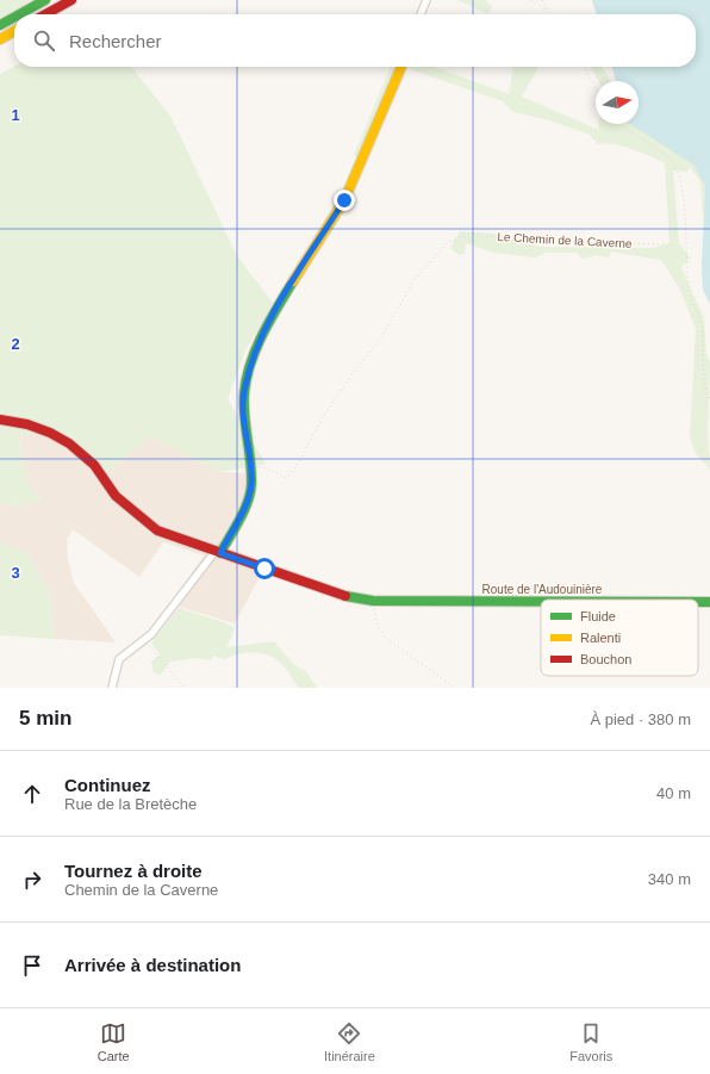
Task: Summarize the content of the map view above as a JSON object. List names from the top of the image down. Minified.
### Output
{"streets":{"main road":["Route de l'Audouinière"],"path":["Le Chemin de la Caverne"]},"legend":["Fluide","Ralenti","Bouchon"],"north":"right","page":{"search":"Rechercher","heading":["5 min","À pied · 380 m"],"list":[["Continuez","Rue de la Bretèche","40 m"],["Tournez à droite","Chemin de la Caverne","340 m"],"Arrivée à destination"],"nav":["Carte","Itinéraire","Favoris"]},"grid":{"rows":["1","2","3"]}}
